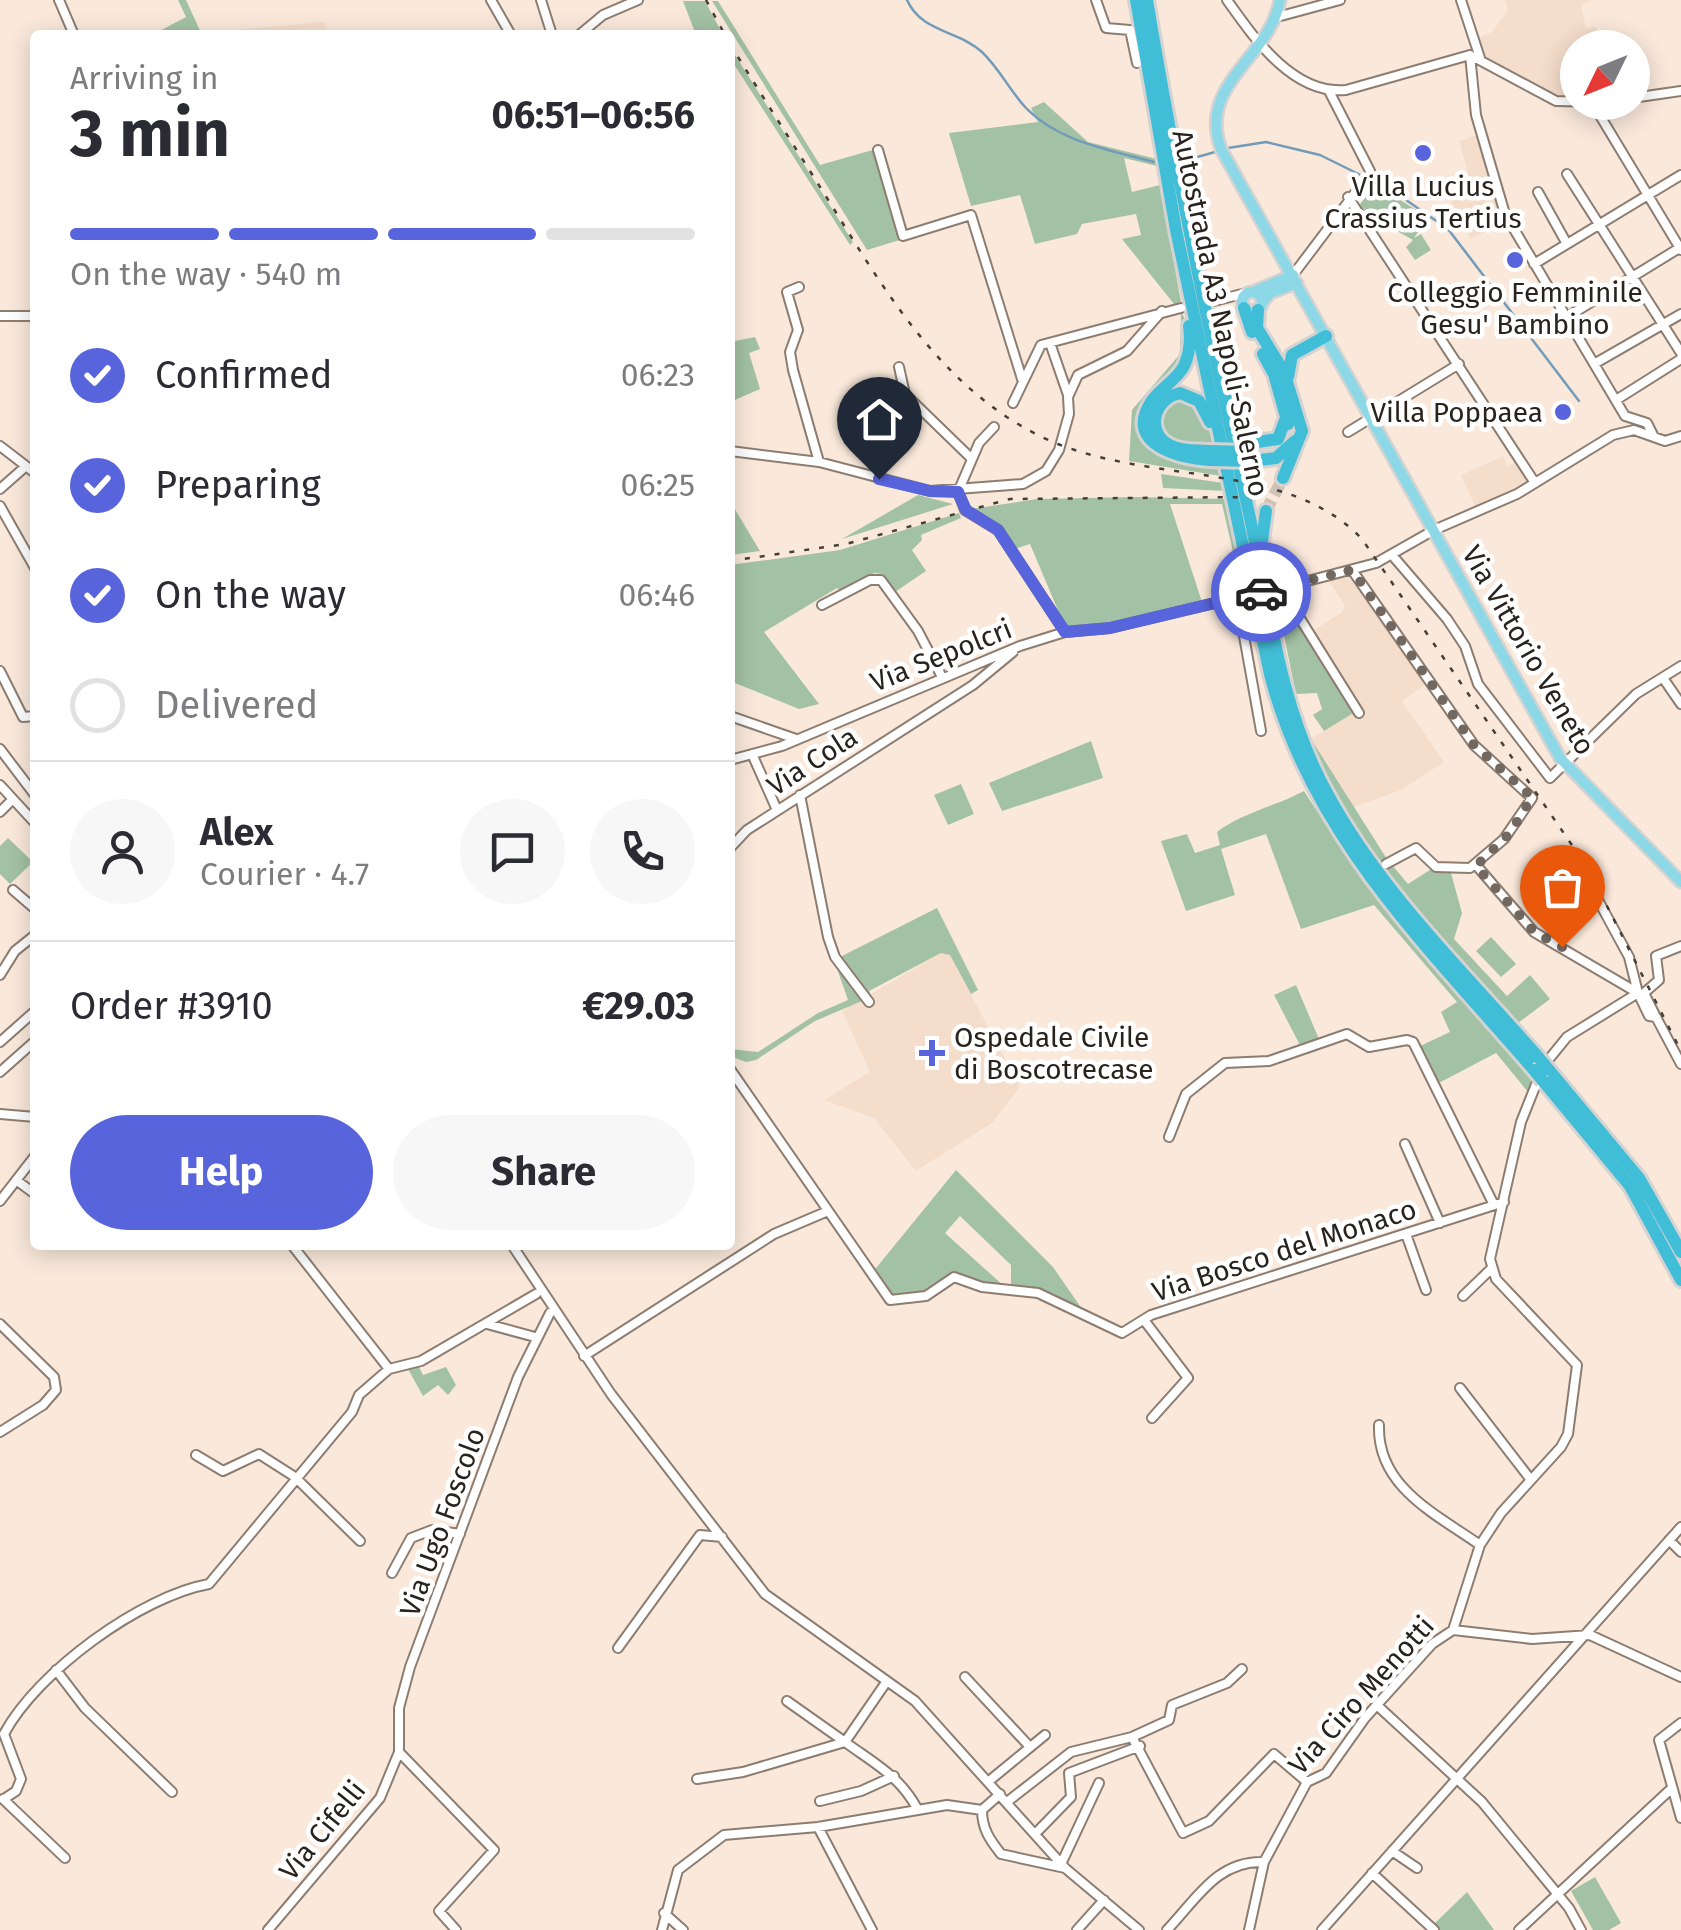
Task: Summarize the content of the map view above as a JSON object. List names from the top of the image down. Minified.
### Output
{"streets":{"highway":["Autostrada A3 Napoli-Salerno"],"main road":["Via Vittorio Veneto"],"street":["Via Sepolcri","Via Cola","Via Bosco del Monaco","Via Ugo Foscolo","Via Ciro Menotti","Via Cifelli"]},"crossings":[["Via Vittorio Veneto","Via Sepolcri"],["Via Sepolcri","Via Cola"],["Via Ugo Foscolo","Via Cifelli"]],"places":{"other":["Villa Lucius Crassius Tertius","Colleggio Femminile Gesu' Bambino","Villa Poppaea"],"health":["Ospedale Civile di Boscotrecase"]},"north":"bottom left","page":{"heading":["3 min","Arriving in","06:51–06:56"],"panel":["Alex","Courier · 4.7","Order #3910","€29.03"],"bar":"On the way · 540 m","list":[["Confirmed","06:23"],["Preparing","06:25"],["On the way","06:46"],"Delivered"],"buttons":["Help","Share"]}}
